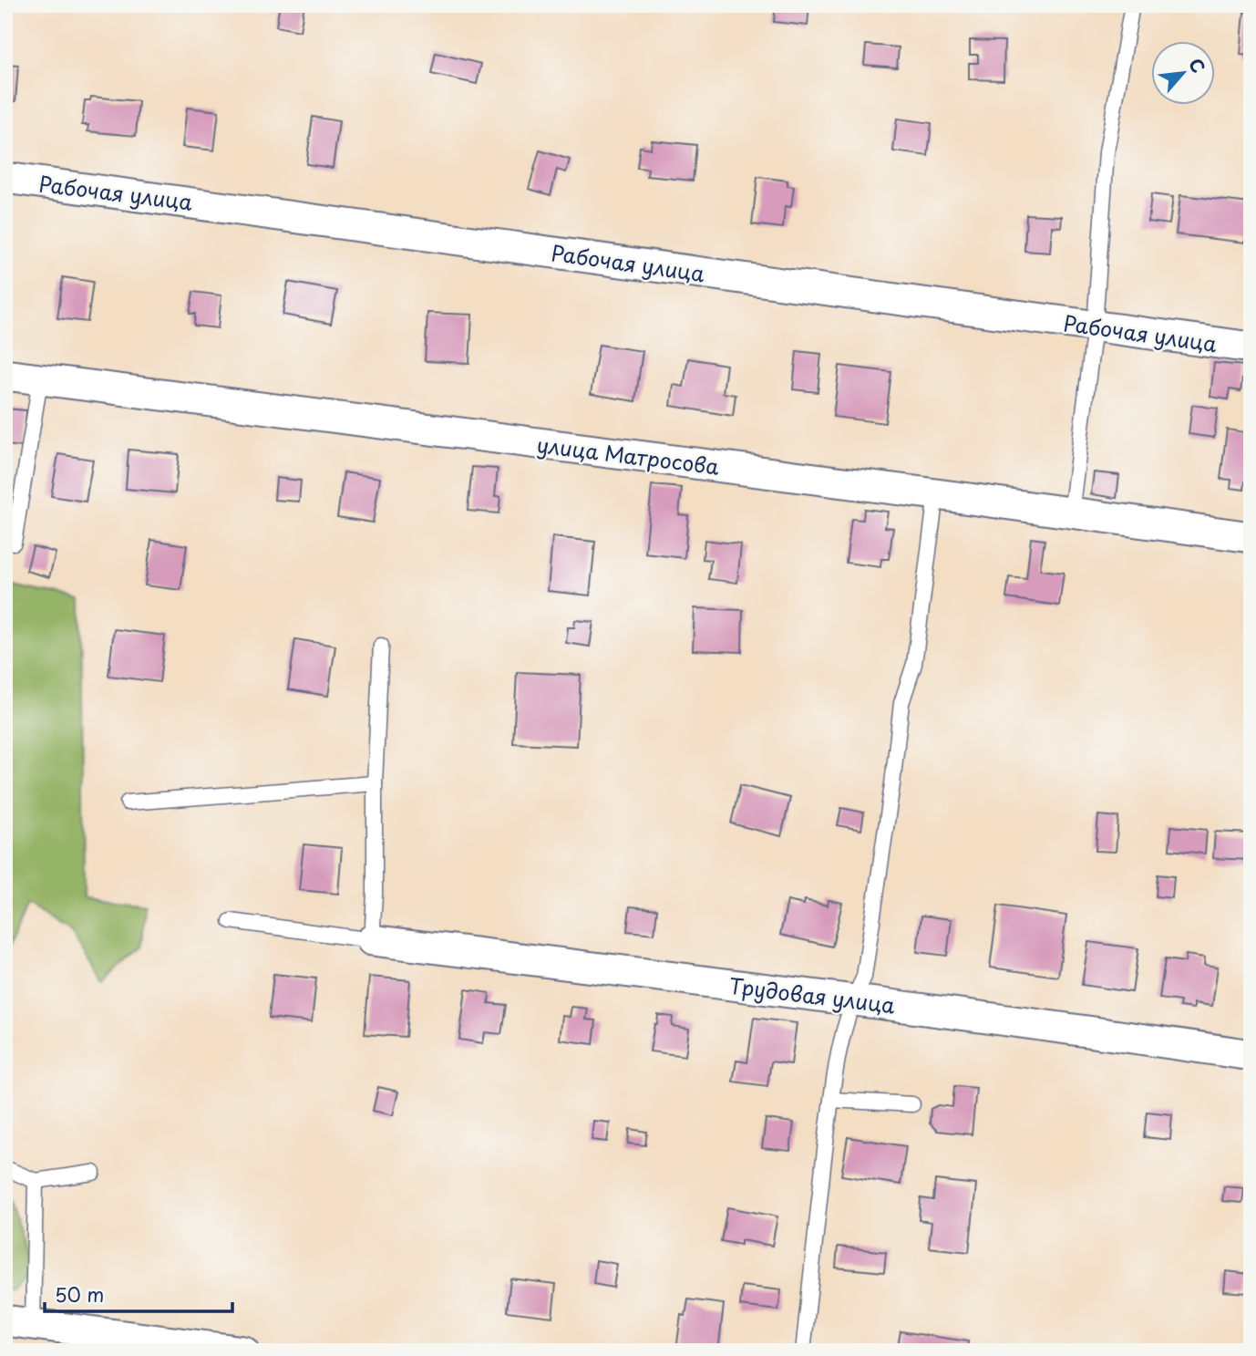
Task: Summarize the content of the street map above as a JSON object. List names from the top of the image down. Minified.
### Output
{"streets":{"street":["Рабочая улица","улица Матросова","Трудовая улица"]},"scale_bar":"50 m","north":"top right"}
